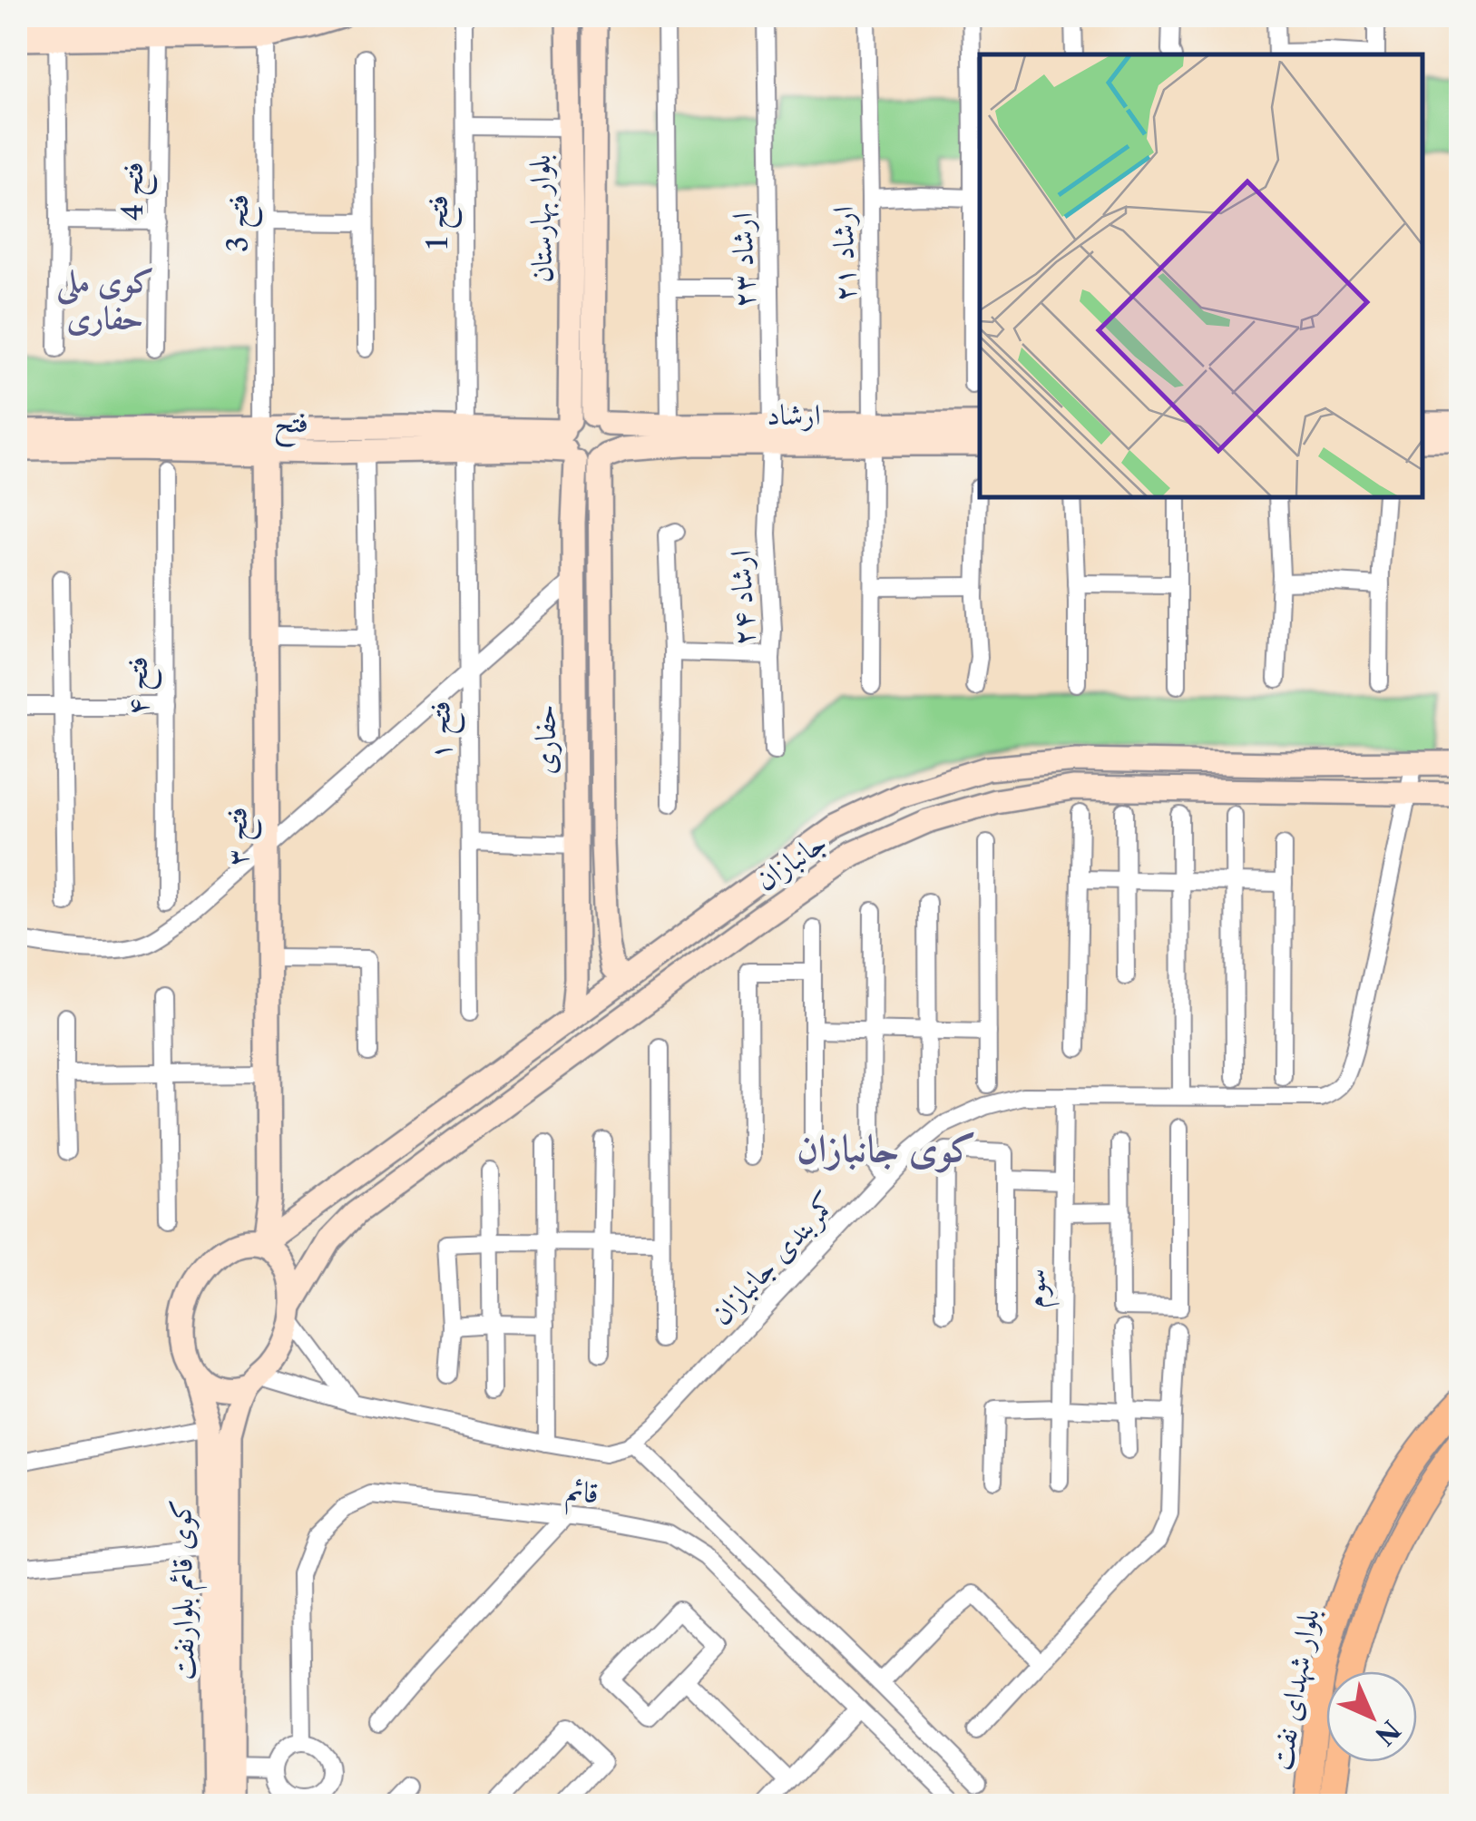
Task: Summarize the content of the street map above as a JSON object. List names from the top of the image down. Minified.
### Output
{"streets":{"main road":["بلوار شهدای نفت"],"street":["فتح 4","بلوار بهارستان","فتح 1","فتح 3","ارشاد ۲۱","ارشاد ۲۳","ارشاد","فتح","ارشاد ۲۴","فتح ۴","فتح ۱","حفاری","فتح ۳","جانبازان","کمربندی جانبازان","سوم","قائم","کوی قائم بلوارنفت"]},"crossings":[["بلوار بهارستان","ارشاد"],["بلوار بهارستان","فتح"],["بلوار بهارستان","حفاری"],["فتح 1","فتح"],["فتح 1","فتح ۱"],["فتح 3","فتح"],["فتح 3","فتح ۳"],["ارشاد ۲۱","ارشاد"],["ارشاد ۲۳","ارشاد"],["ارشاد ۲۳","ارشاد ۲۴"],["ارشاد","فتح"],["ارشاد","ارشاد ۲۴"],["ارشاد","حفاری"],["فتح","فتح ۱"],["فتح","حفاری"],["فتح","فتح ۳"],["حفاری","جانبازان"],["فتح ۳","جانبازان"],["فتح ۳","کوی قائم بلوارنفت"],["جانبازان","کمربندی جانبازان"],["جانبازان","کوی قائم بلوارنفت"],["کمربندی جانبازان","سوم"]],"districts":["کوی ملی حفاری","کوی جانبازان"],"north":"bottom right"}
